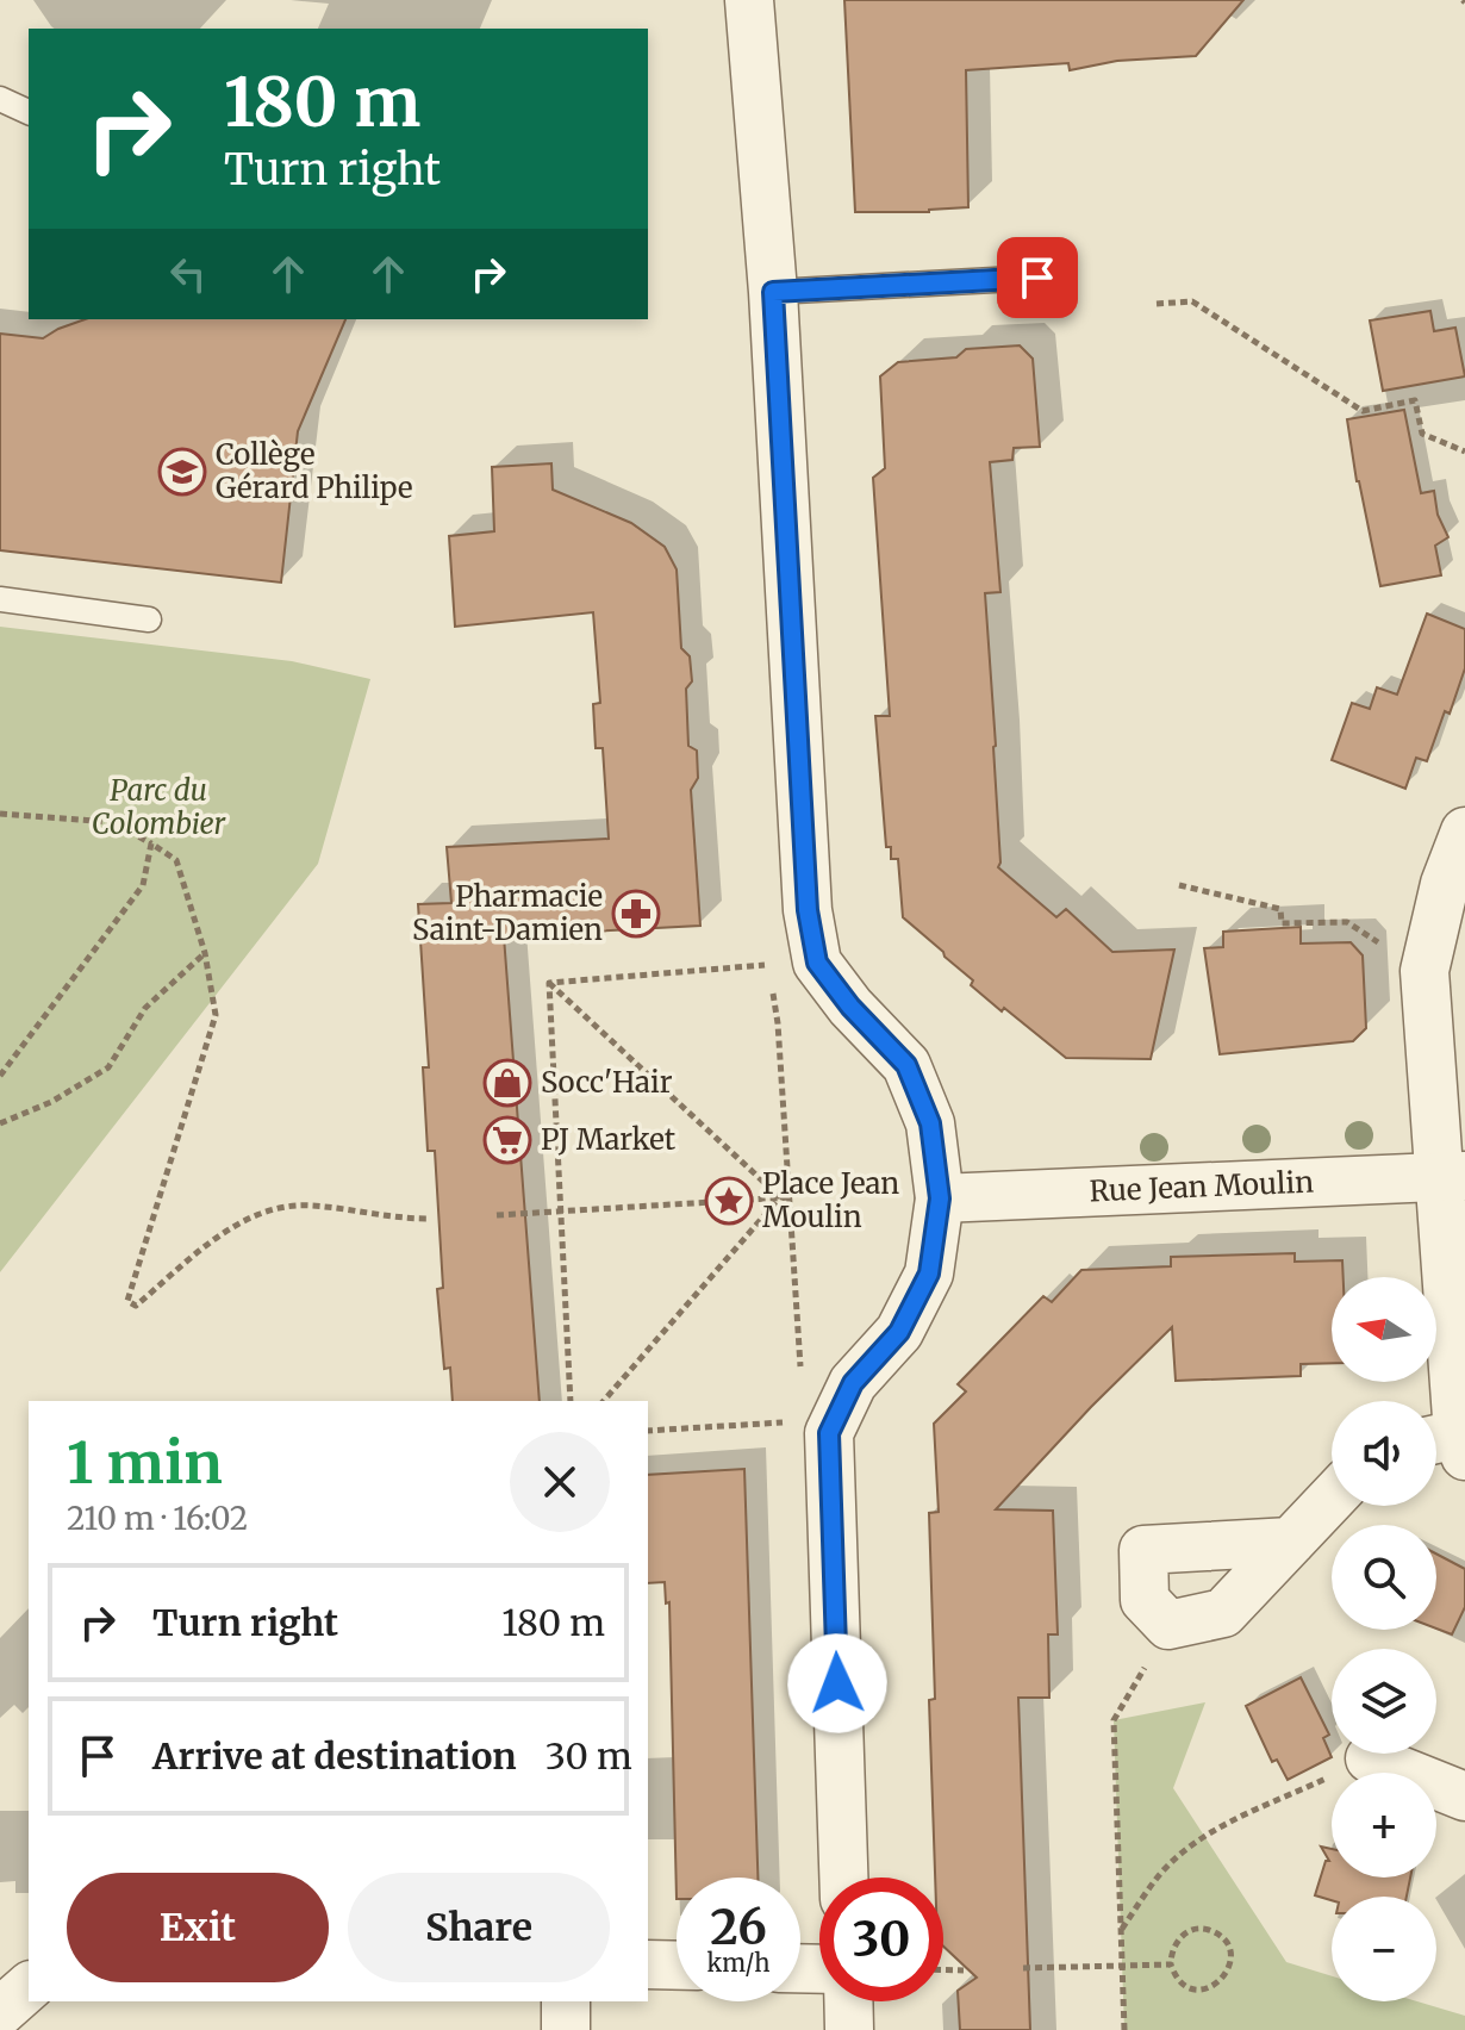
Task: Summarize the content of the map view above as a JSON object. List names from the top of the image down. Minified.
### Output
{"streets":{"street":["Rue Jean Moulin"]},"parks":["Parc du Colombier"],"places":{"school or university":["Collège Gérard Philipe"],"pharmacy":["Pharmacie Saint-Damien"],"shop":["Socc'Hair"],"supermarket":["PJ Market"],"place":["Place Jean Moulin"]},"north":"left","page":{"turn":["180 m","Turn right"],"map_buttons":["+","−"],"heading":["1 min","210 m · 16:02"],"list":[{"name":"Turn right","value":"180 m"},{"name":"Arrive at destination","value":"30 m"}],"buttons":["Exit","Share"],"speed":"26 km/h","limit":"30"}}
